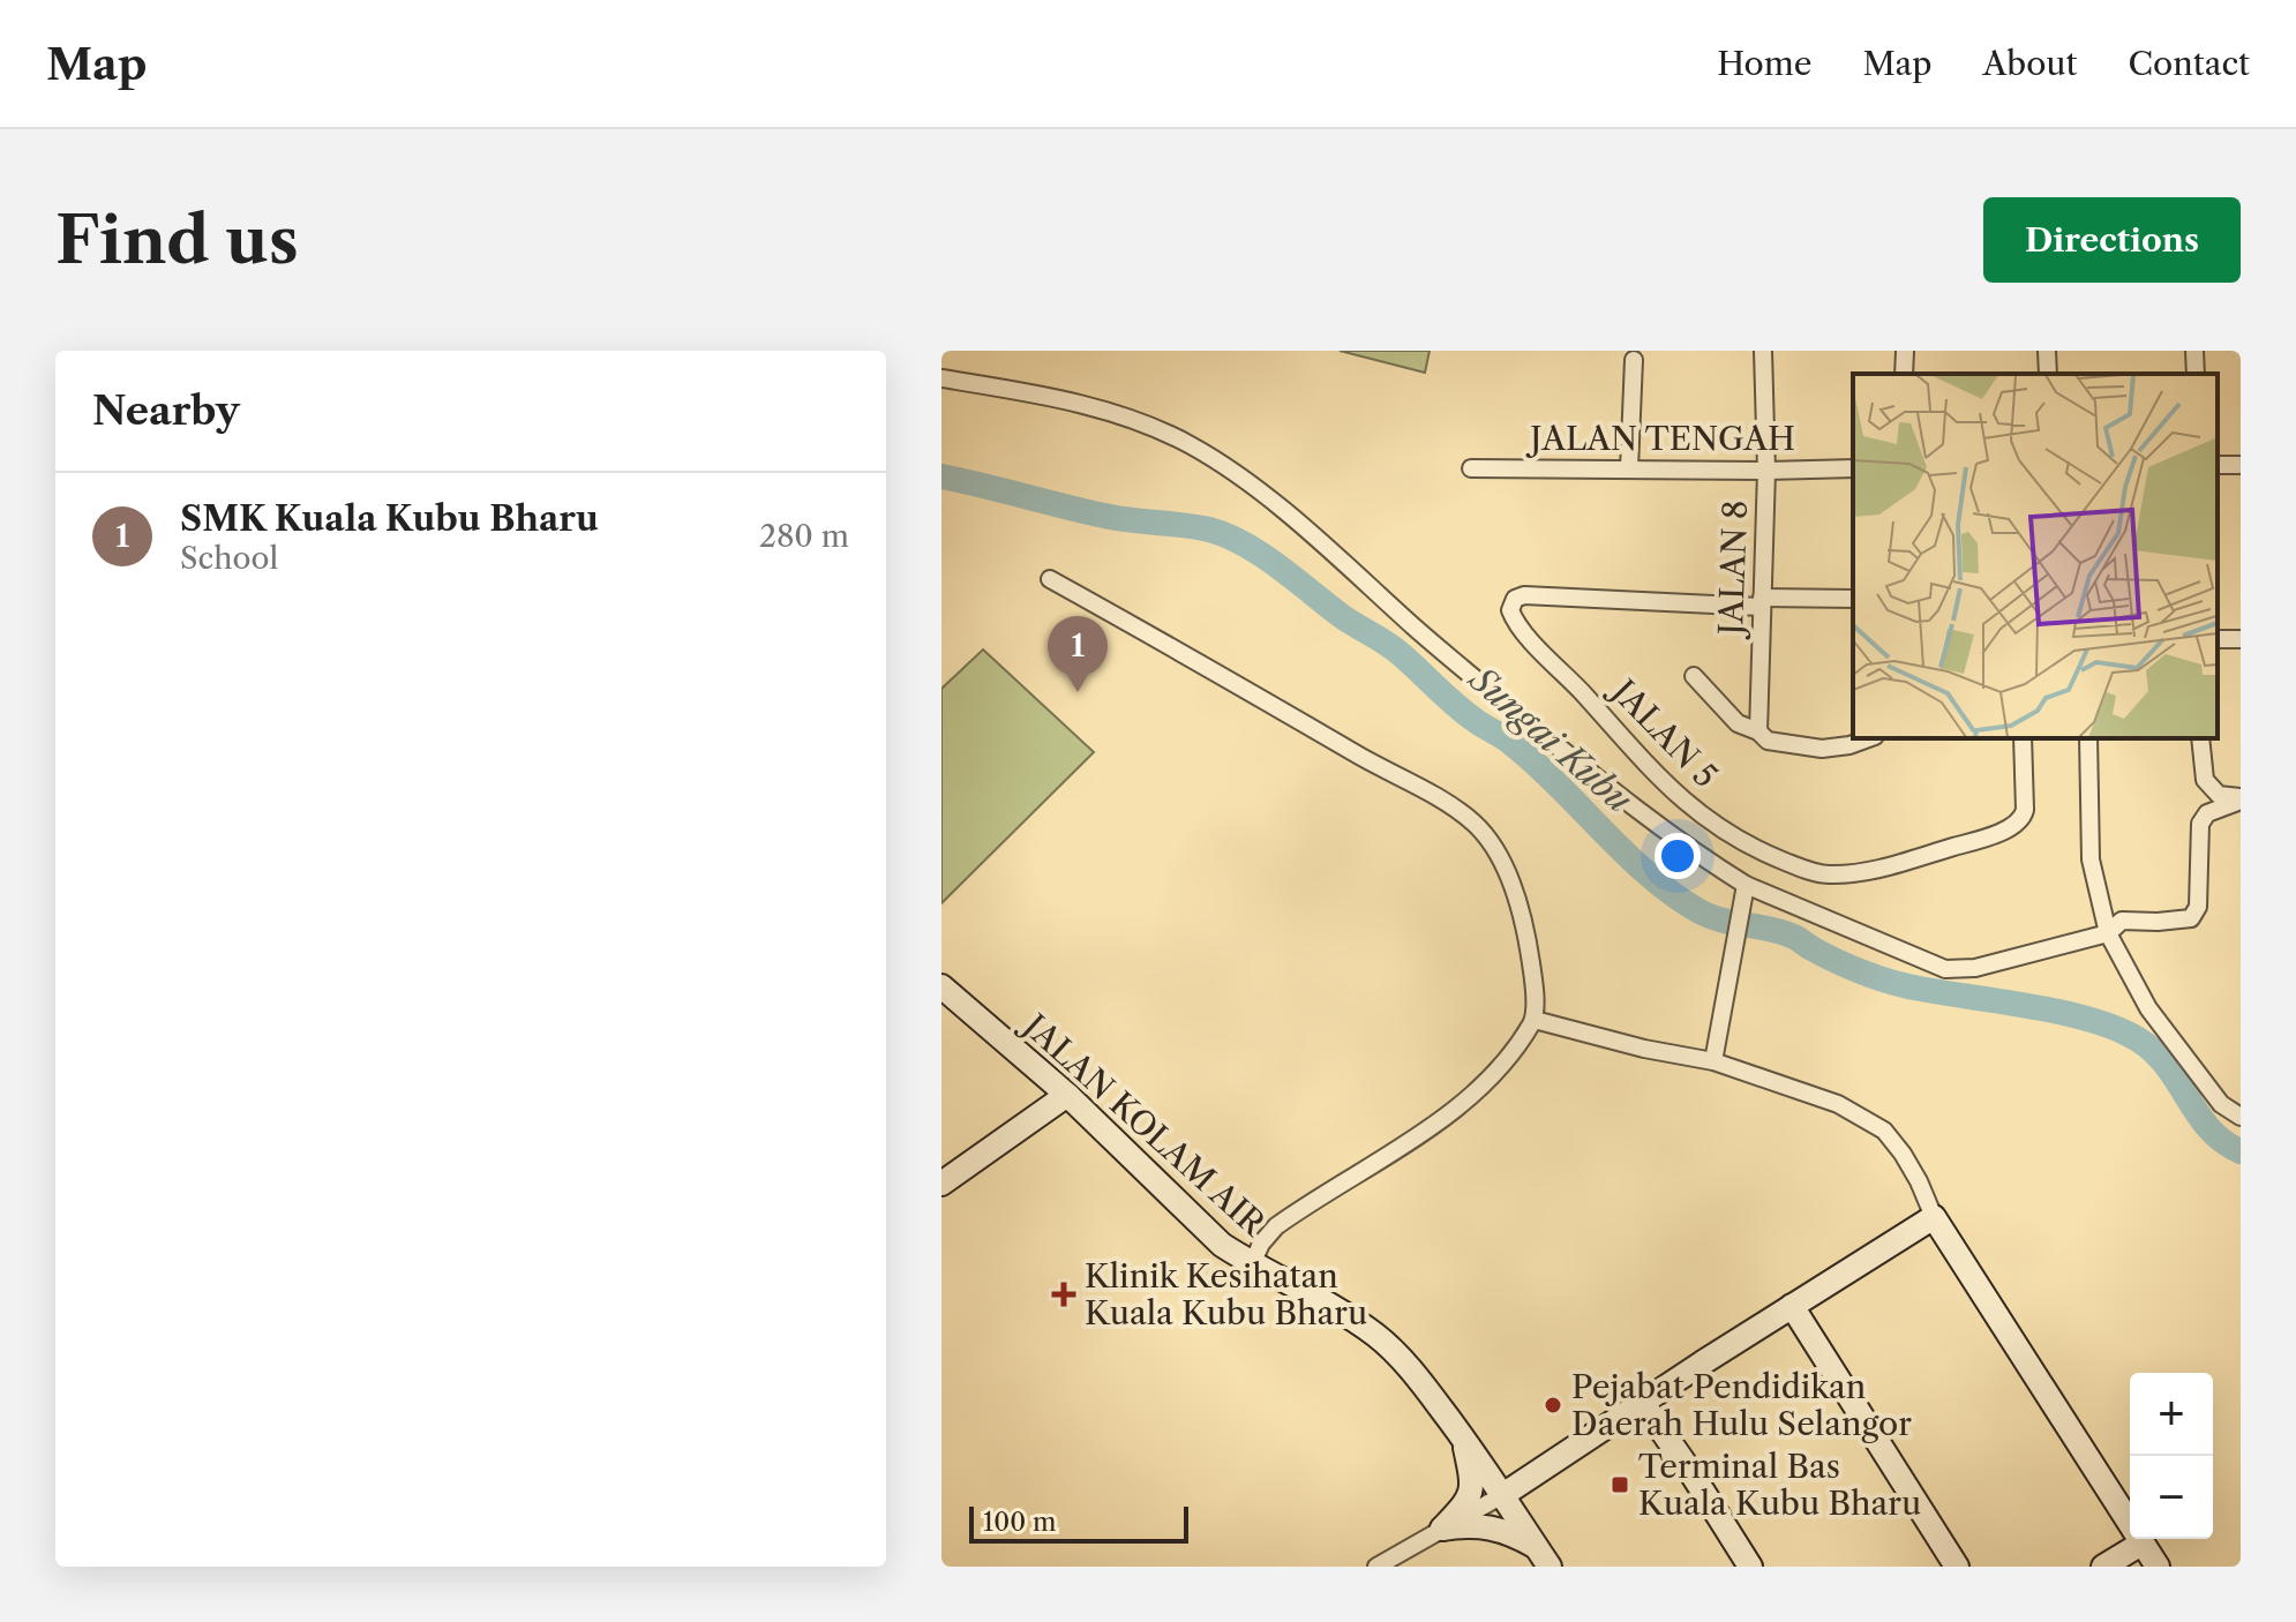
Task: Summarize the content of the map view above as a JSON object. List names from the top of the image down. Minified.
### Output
{"streets":{"street":["JALAN TENGAH","JALAN 8","JALAN 5","JALAN KOLAM AIR"]},"crossings":[["JALAN TENGAH","JALAN 8"],["JALAN 8","JALAN 5"]],"water":["Sungai Kubu"],"places":{"health":["Klinik Kesihatan Kuala Kubu Bharu"],"other":["Pejabat Pendidikan Daerah Hulu Selangor"],"transit":["Terminal Bas Kuala Kubu Bharu"]},"scale_bar":"100 m","page":{"header":"Map","nav":["Home","Map","About","Contact"],"buttons":"Directions","title":"Find us","heading":"Nearby","list":[{"mark":"1","name":"SMK Kuala Kubu Bharu","note":"School","value":"280 m"}],"pins":"1","map_buttons":["+","−"],"scale":"100 m"}}
